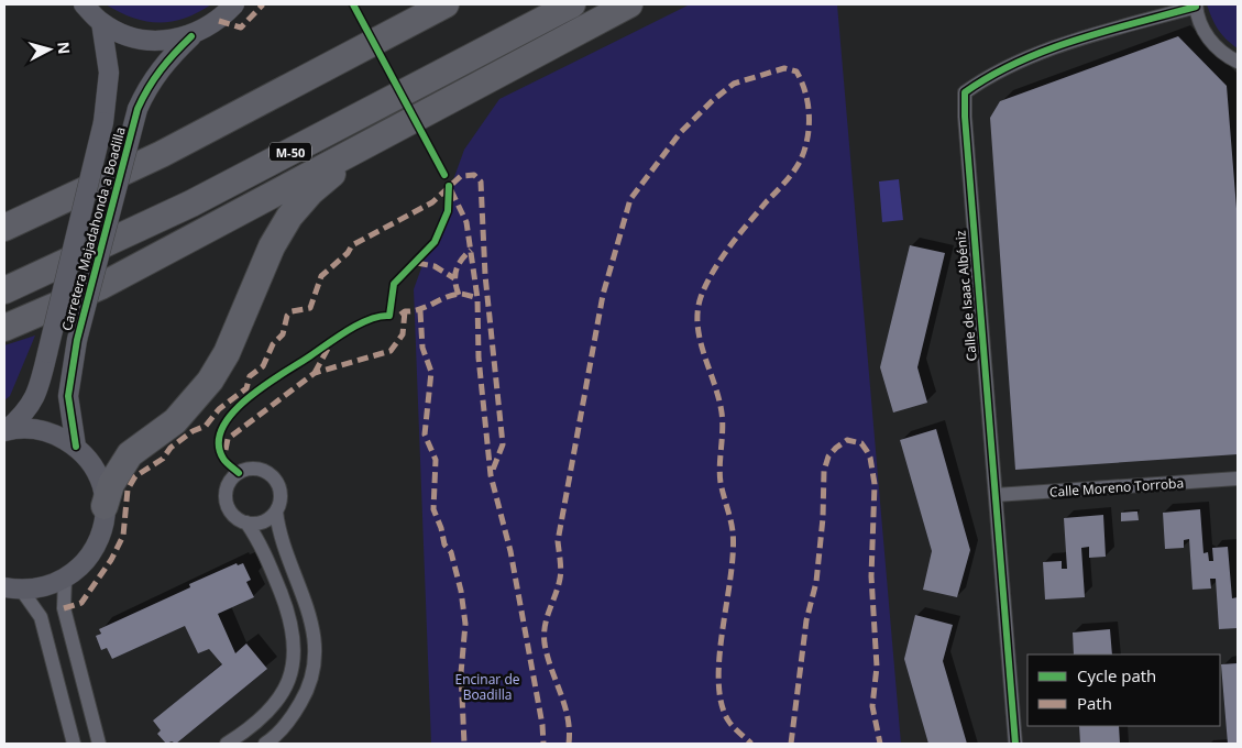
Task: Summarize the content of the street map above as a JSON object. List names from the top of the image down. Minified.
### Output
{"streets":{"highway":["M-50"],"street":["Carretera Majadahonda a Boadilla","Calle de Isaac Albéniz","Calle Moreno Torroba"]},"crossings":[["Calle de Isaac Albéniz","Calle Moreno Torroba"]],"parks":["Encinar de Boadilla"],"legend":["Cycle path","Path"],"north":"right"}
